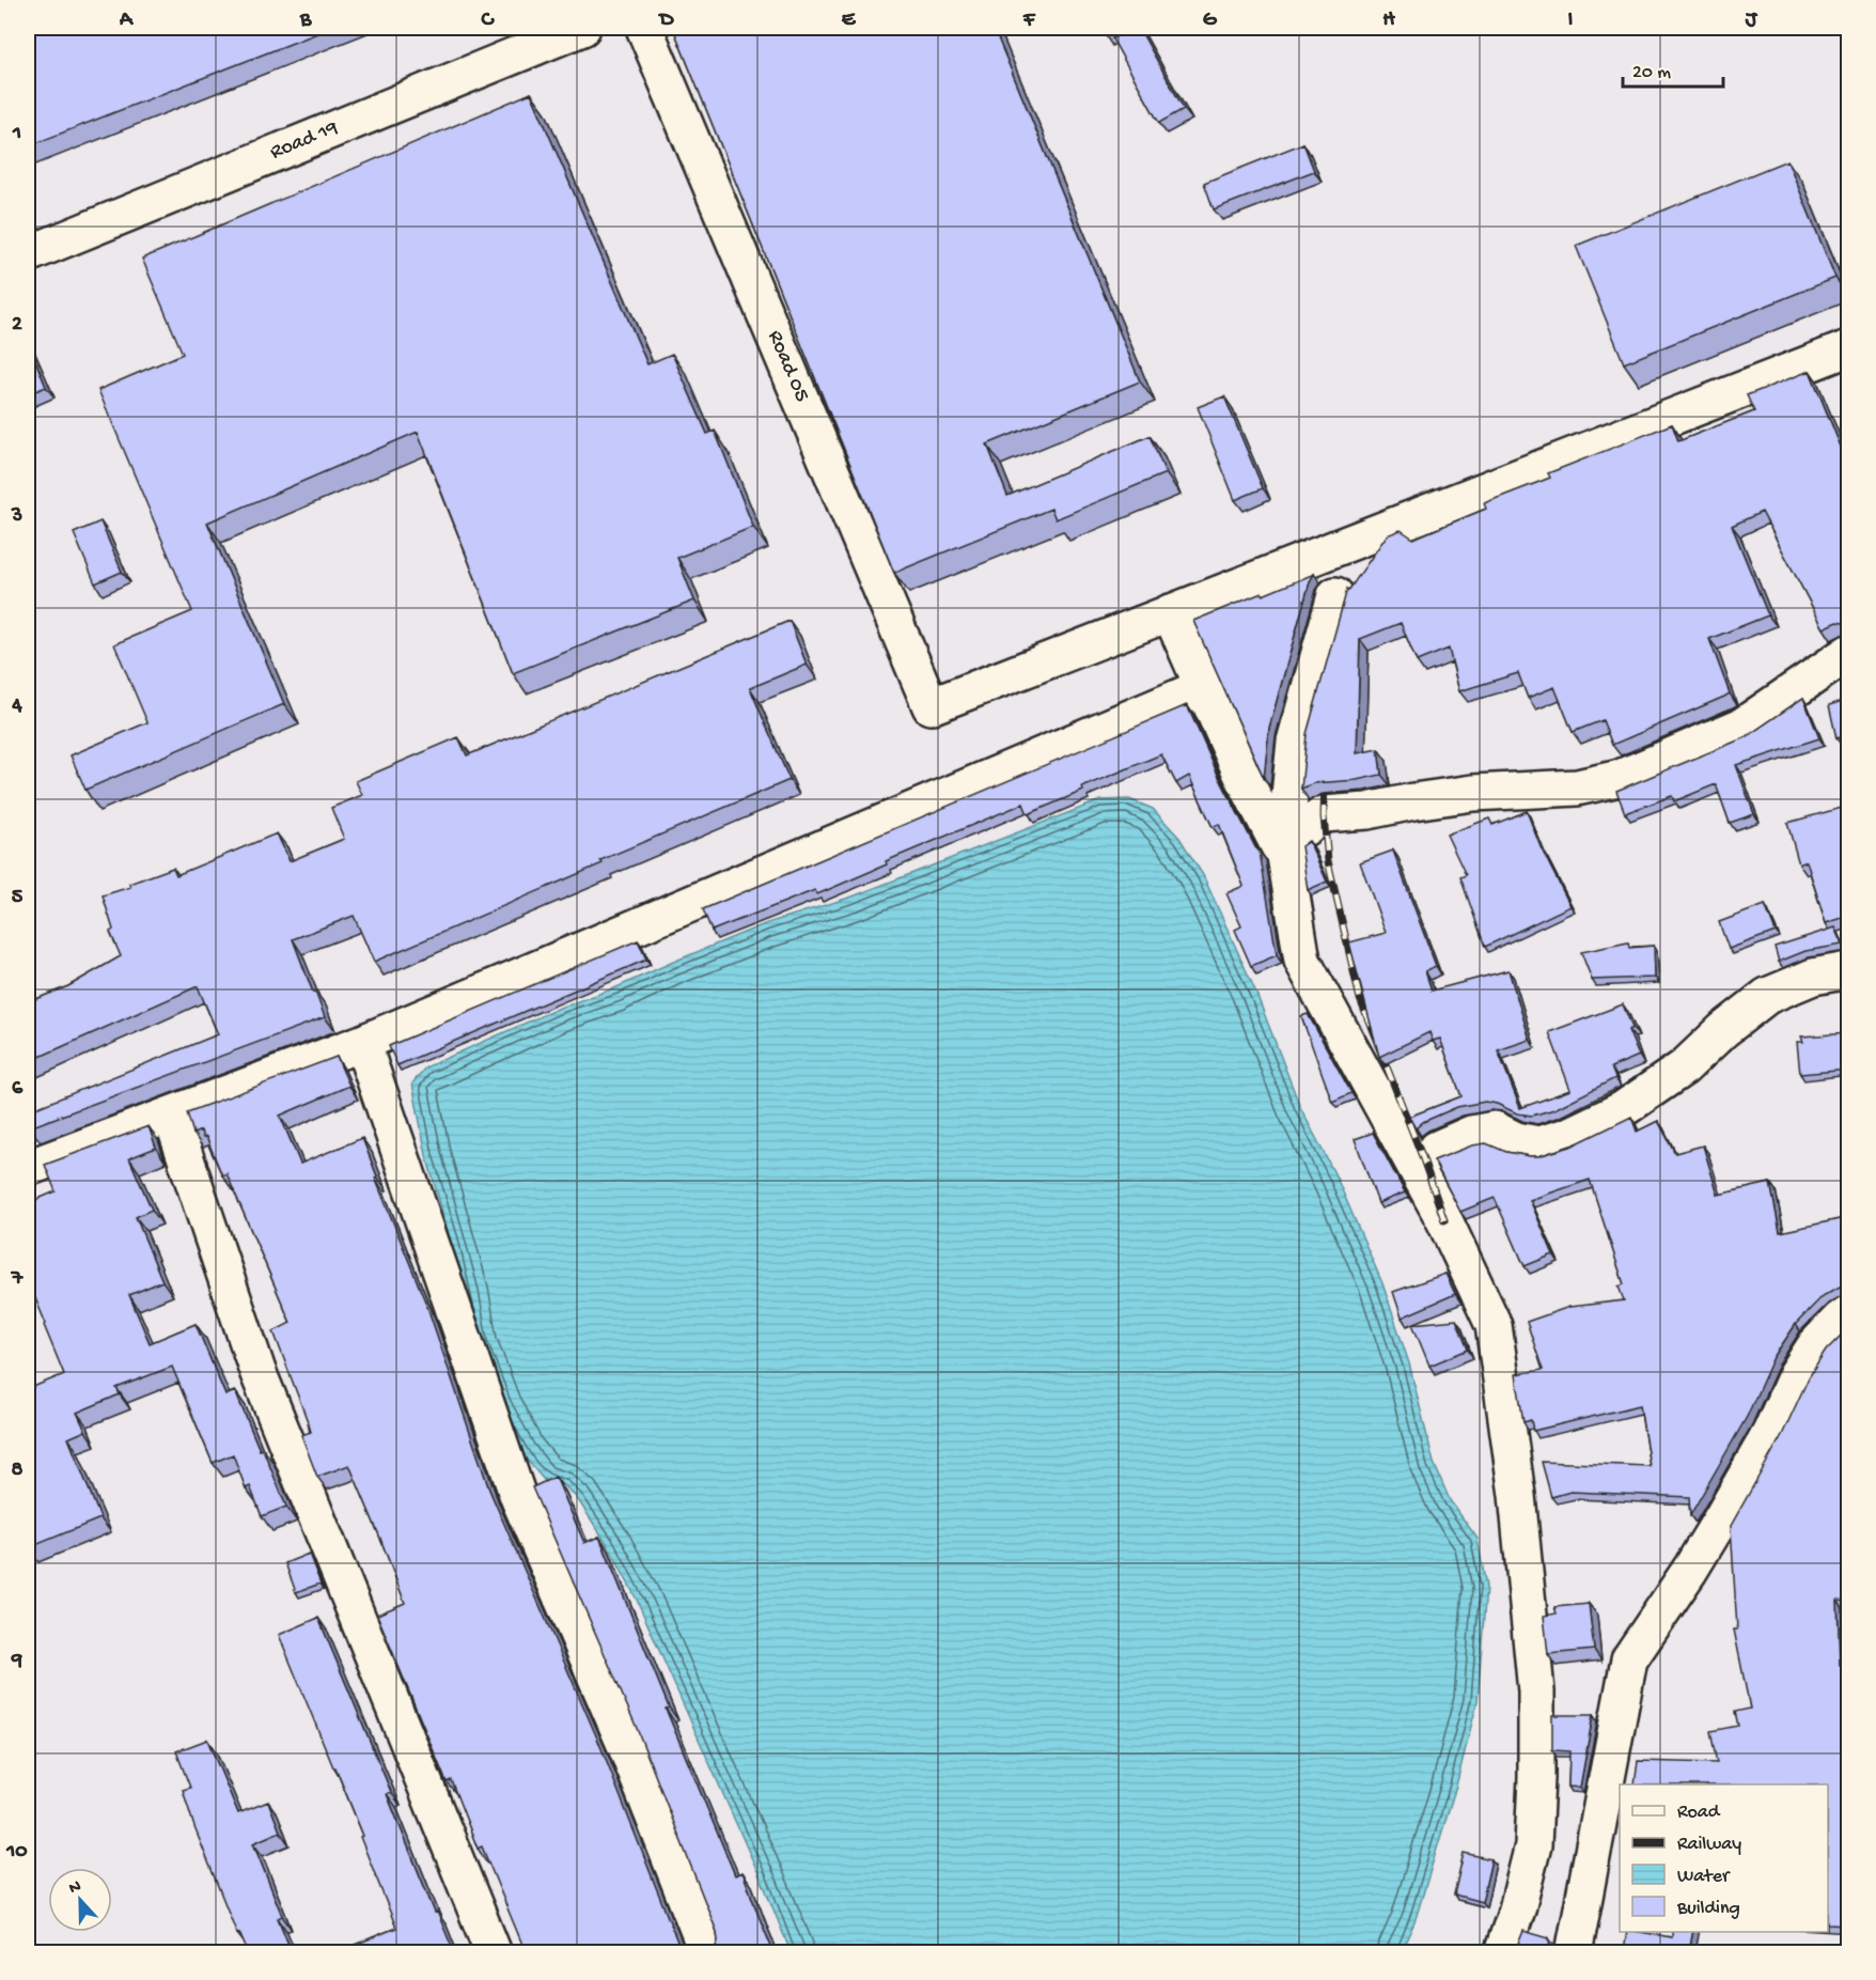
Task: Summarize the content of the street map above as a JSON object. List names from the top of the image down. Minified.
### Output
{"streets":{"street":["Road 19","Road 05"]},"legend":["Road","Railway","Water","Building"],"scale_bar":"20 m","north":"top","grid":{"columns":["A","B","C","D","E","F","G","H","I","J"],"rows":["1","2","3","4","5","6","7","8","9","10"]}}
